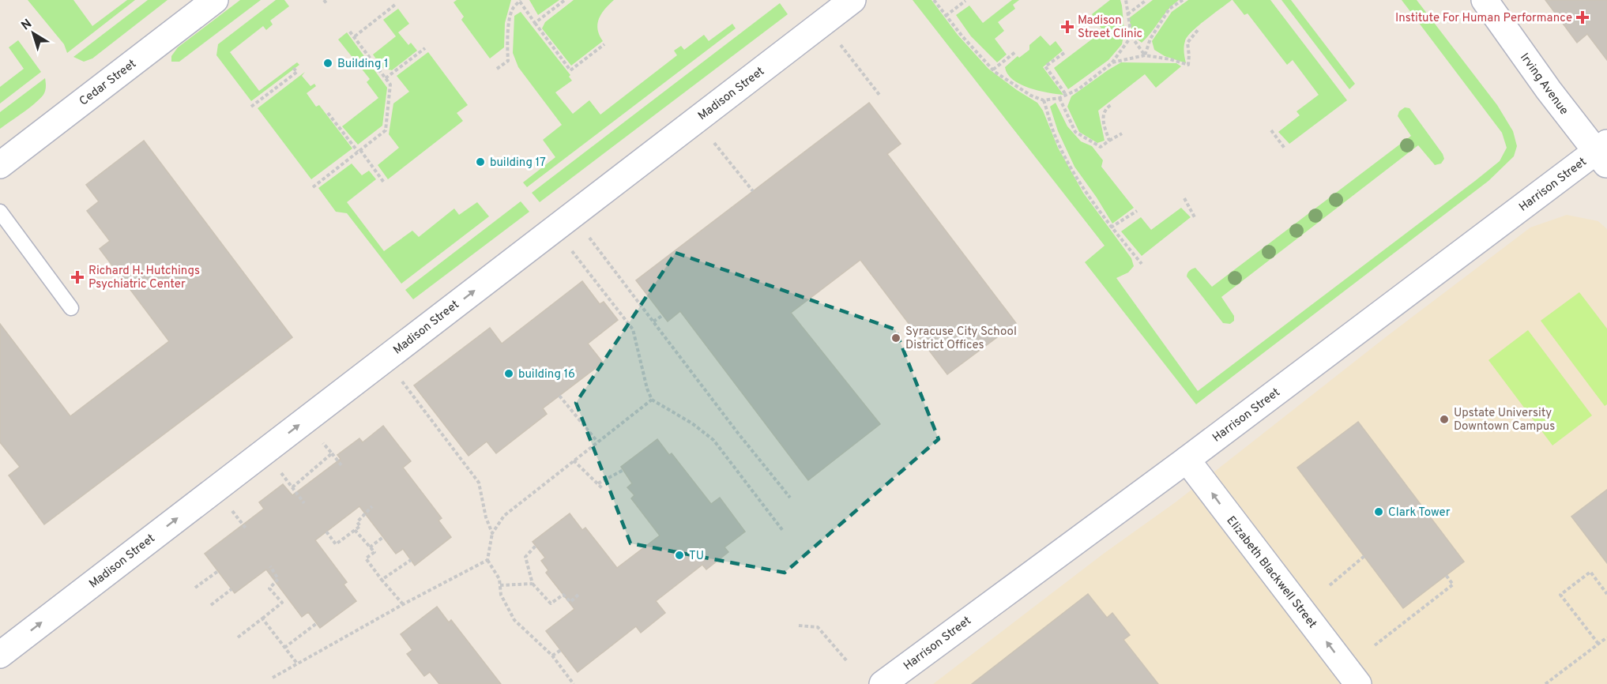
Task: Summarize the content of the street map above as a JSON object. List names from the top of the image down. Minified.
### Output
{"streets":{"street":["Cedar Street","Irving Avenue","Madison Street","Harrison Street","Elizabeth Blackwell Street"]},"crossings":[["Irving Avenue","Harrison Street"],["Harrison Street","Elizabeth Blackwell Street"]],"one_way":["Madison Street","Elizabeth Blackwell Street"],"places":{"health":["Institute For Human Performance","Madison Street Clinic","Richard H. Hutchings Psychiatric Center"],"other":["Building 1","building 17","Syracuse City School District Offices","building 16","Upstate University Downtown Campus","Clark Tower","TU"]},"north":"top left"}
